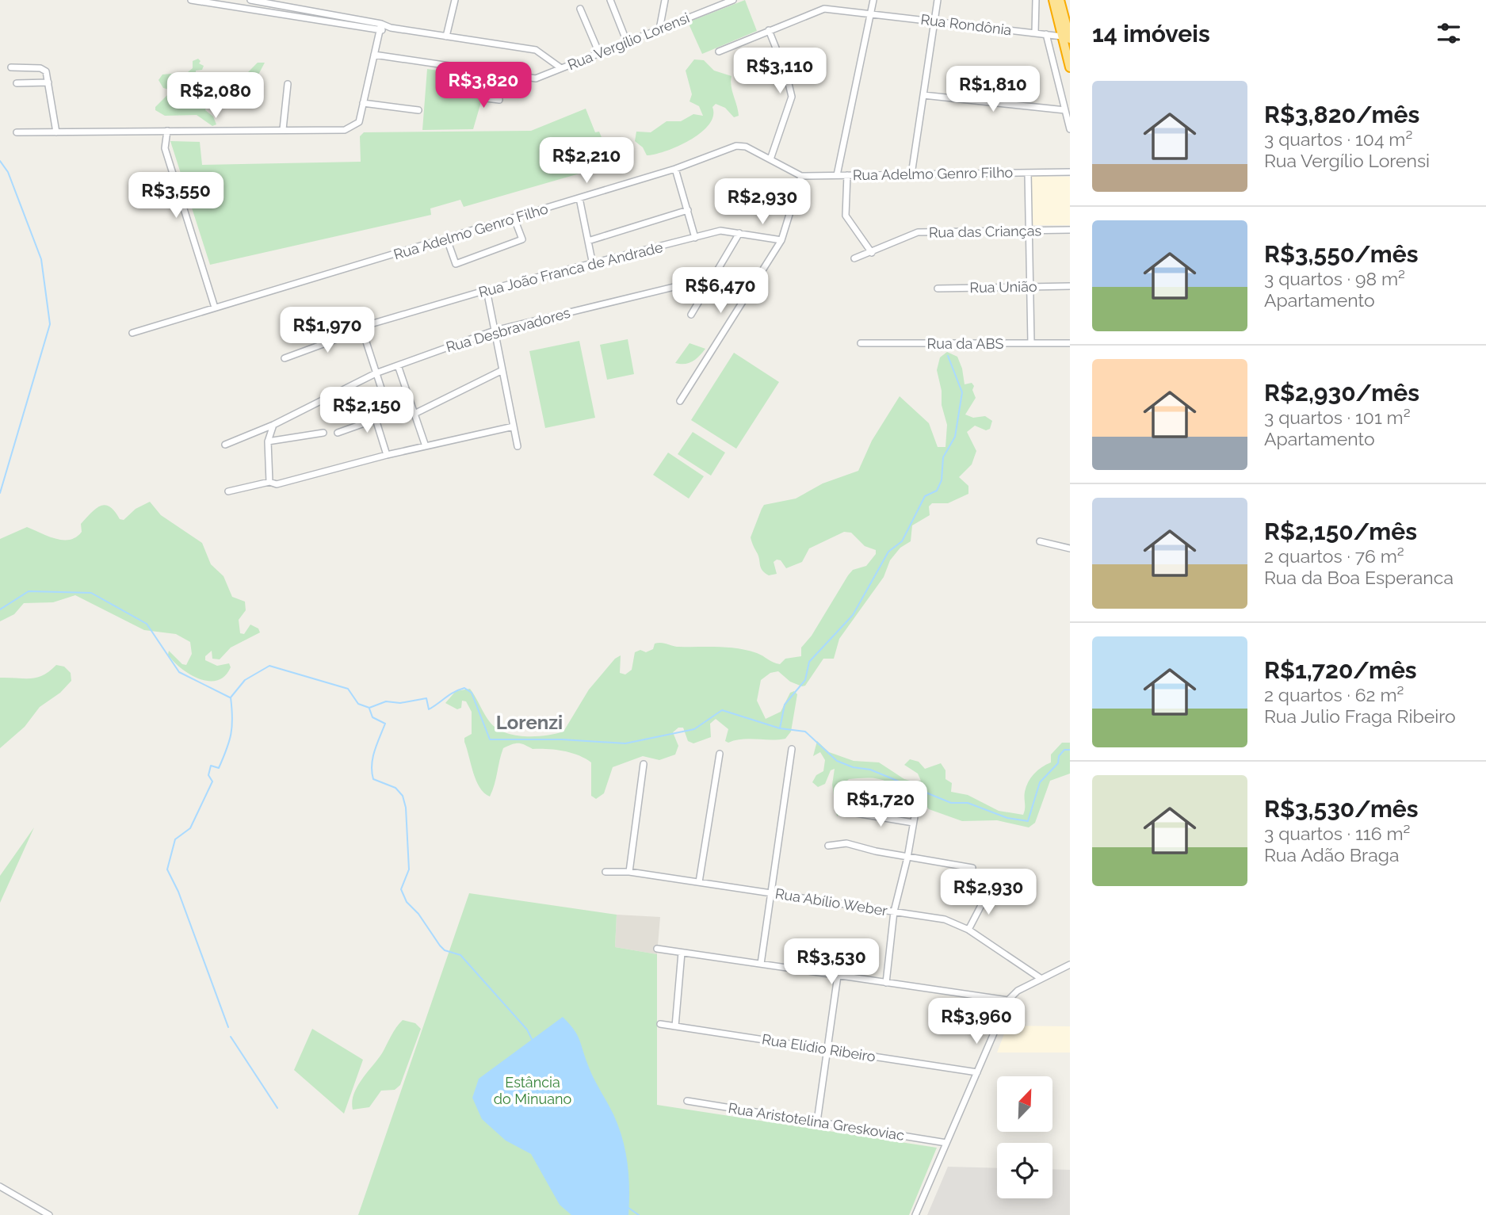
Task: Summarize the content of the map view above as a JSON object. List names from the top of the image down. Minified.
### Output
{"streets":{"street":["Rua Rondônia","Rua Vergílio Lorensi","Rua Adelmo Genro Filho","Rua das Crianças","Rua João Franca de Andrade","Rua União","Rua Desbravadores","Rua da ABS","Rua Abílio Weber","Rua Elídio Ribeiro","Rua Aristotelina Greskoviac"]},"districts":["Lorenzi"],"parks":["Estância do Minuano"],"north":"top right","page":{"heading":"14 imóveis","price":["R$3,110","R$3,820","R$1,810","R$2,080","R$2,210","R$3,550","R$2,930","R$6,470","R$1,970","R$2,150","R$1,720","R$2,930","R$3,530","R$3,960"],"list":[{"name":"R$3,820/mês","note":"3 quartos · 104 m² · Rua Vergílio Lorensi"},{"name":"R$3,550/mês","note":"3 quartos · 98 m² · Apartamento"},{"name":"R$2,930/mês","note":"3 quartos · 101 m² · Apartamento"},{"name":"R$2,150/mês","note":"2 quartos · 76 m² · Rua da Boa Esperanca"},{"name":"R$1,720/mês","note":"2 quartos · 62 m² · Rua Julio Fraga Ribeiro"},{"name":"R$3,530/mês","note":"3 quartos · 116 m² · Rua Adão Braga"}]}}
